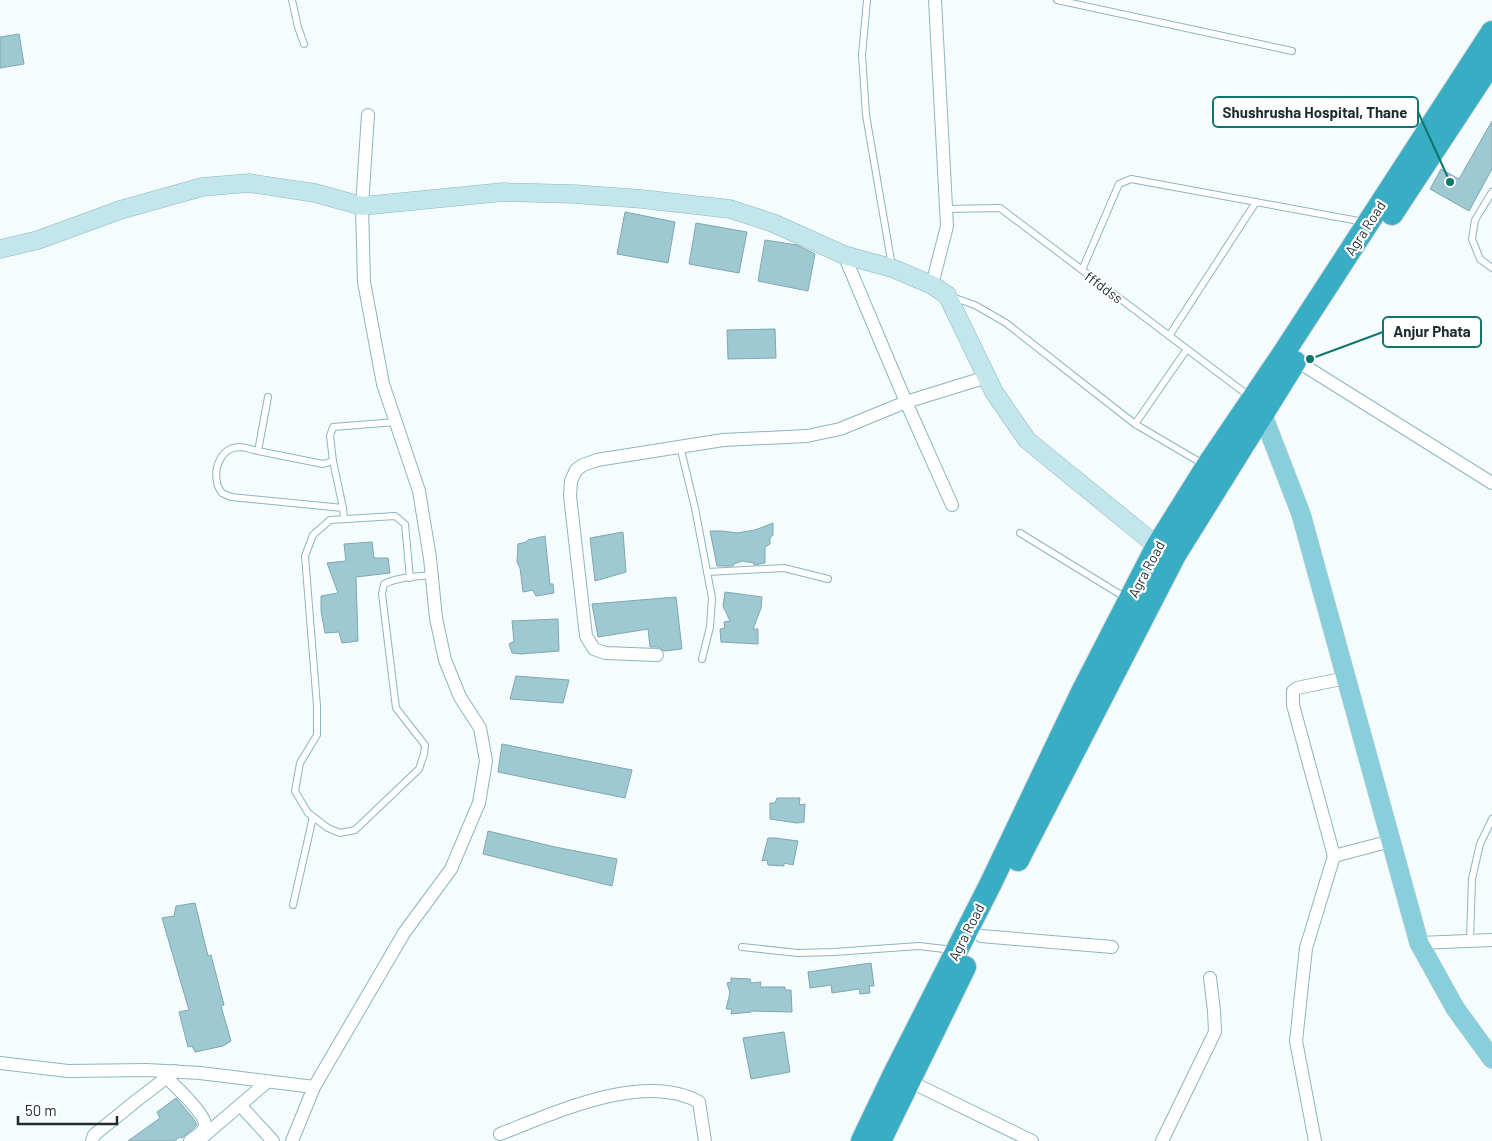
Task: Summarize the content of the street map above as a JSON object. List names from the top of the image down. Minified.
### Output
{"streets":{"highway":["Agra Road"],"lane":["fffddss"]},"crossings":[["Agra Road","fffddss"]],"places":["Shushrusha Hospital, Thane","Anjur Phata"],"scale_bar":"50 m"}
